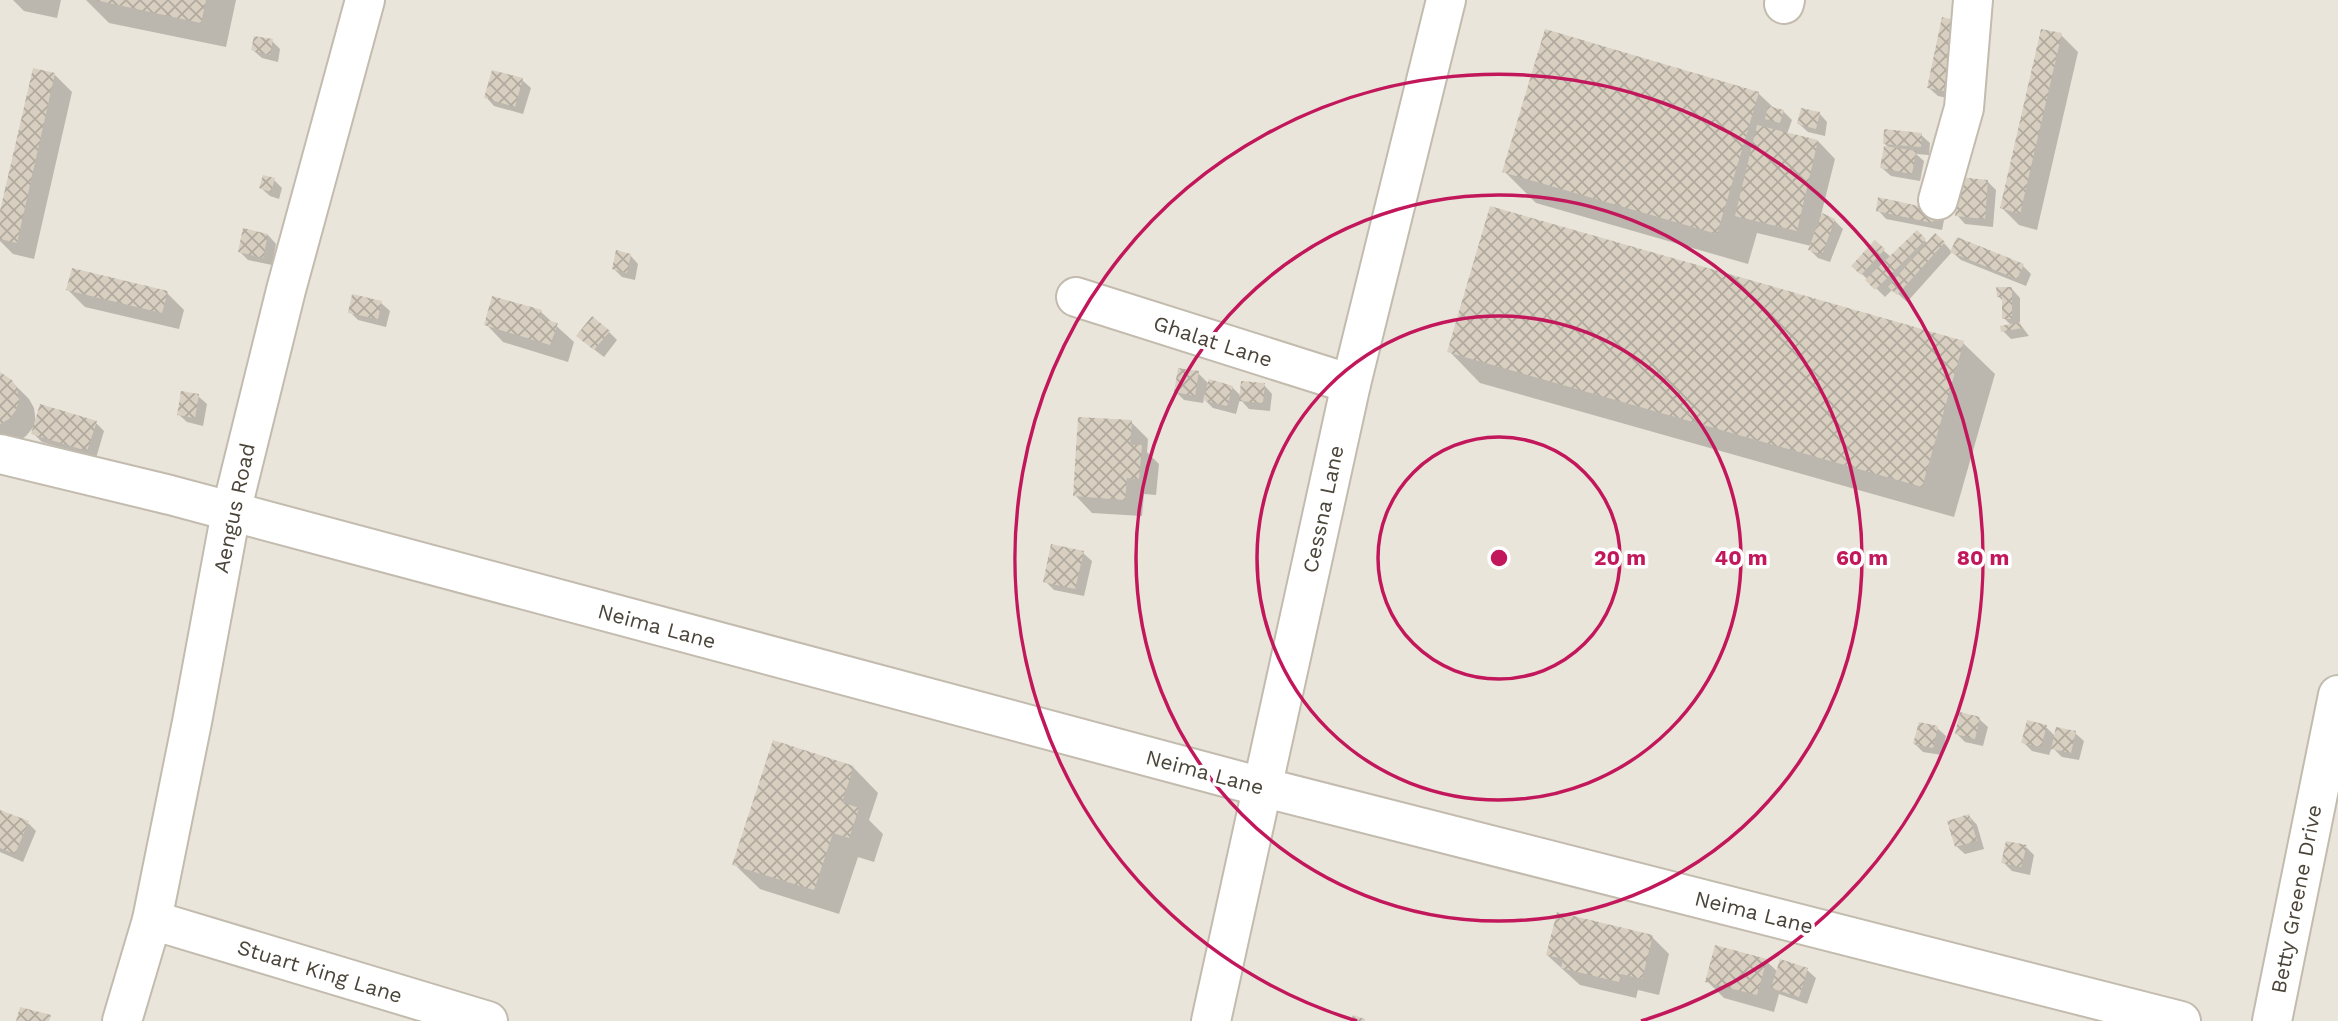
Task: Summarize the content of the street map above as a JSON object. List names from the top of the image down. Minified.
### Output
{"streets":{"street":["Ghalat Lane","Aengus Road","Cessna Lane","Neima Lane","Betty Greene Drive","Stuart King Lane"]},"crossings":[["Ghalat Lane","Cessna Lane"],["Aengus Road","Neima Lane"],["Aengus Road","Stuart King Lane"],["Cessna Lane","Neima Lane"]],"rings":["20 m","40 m","60 m","80 m"]}
